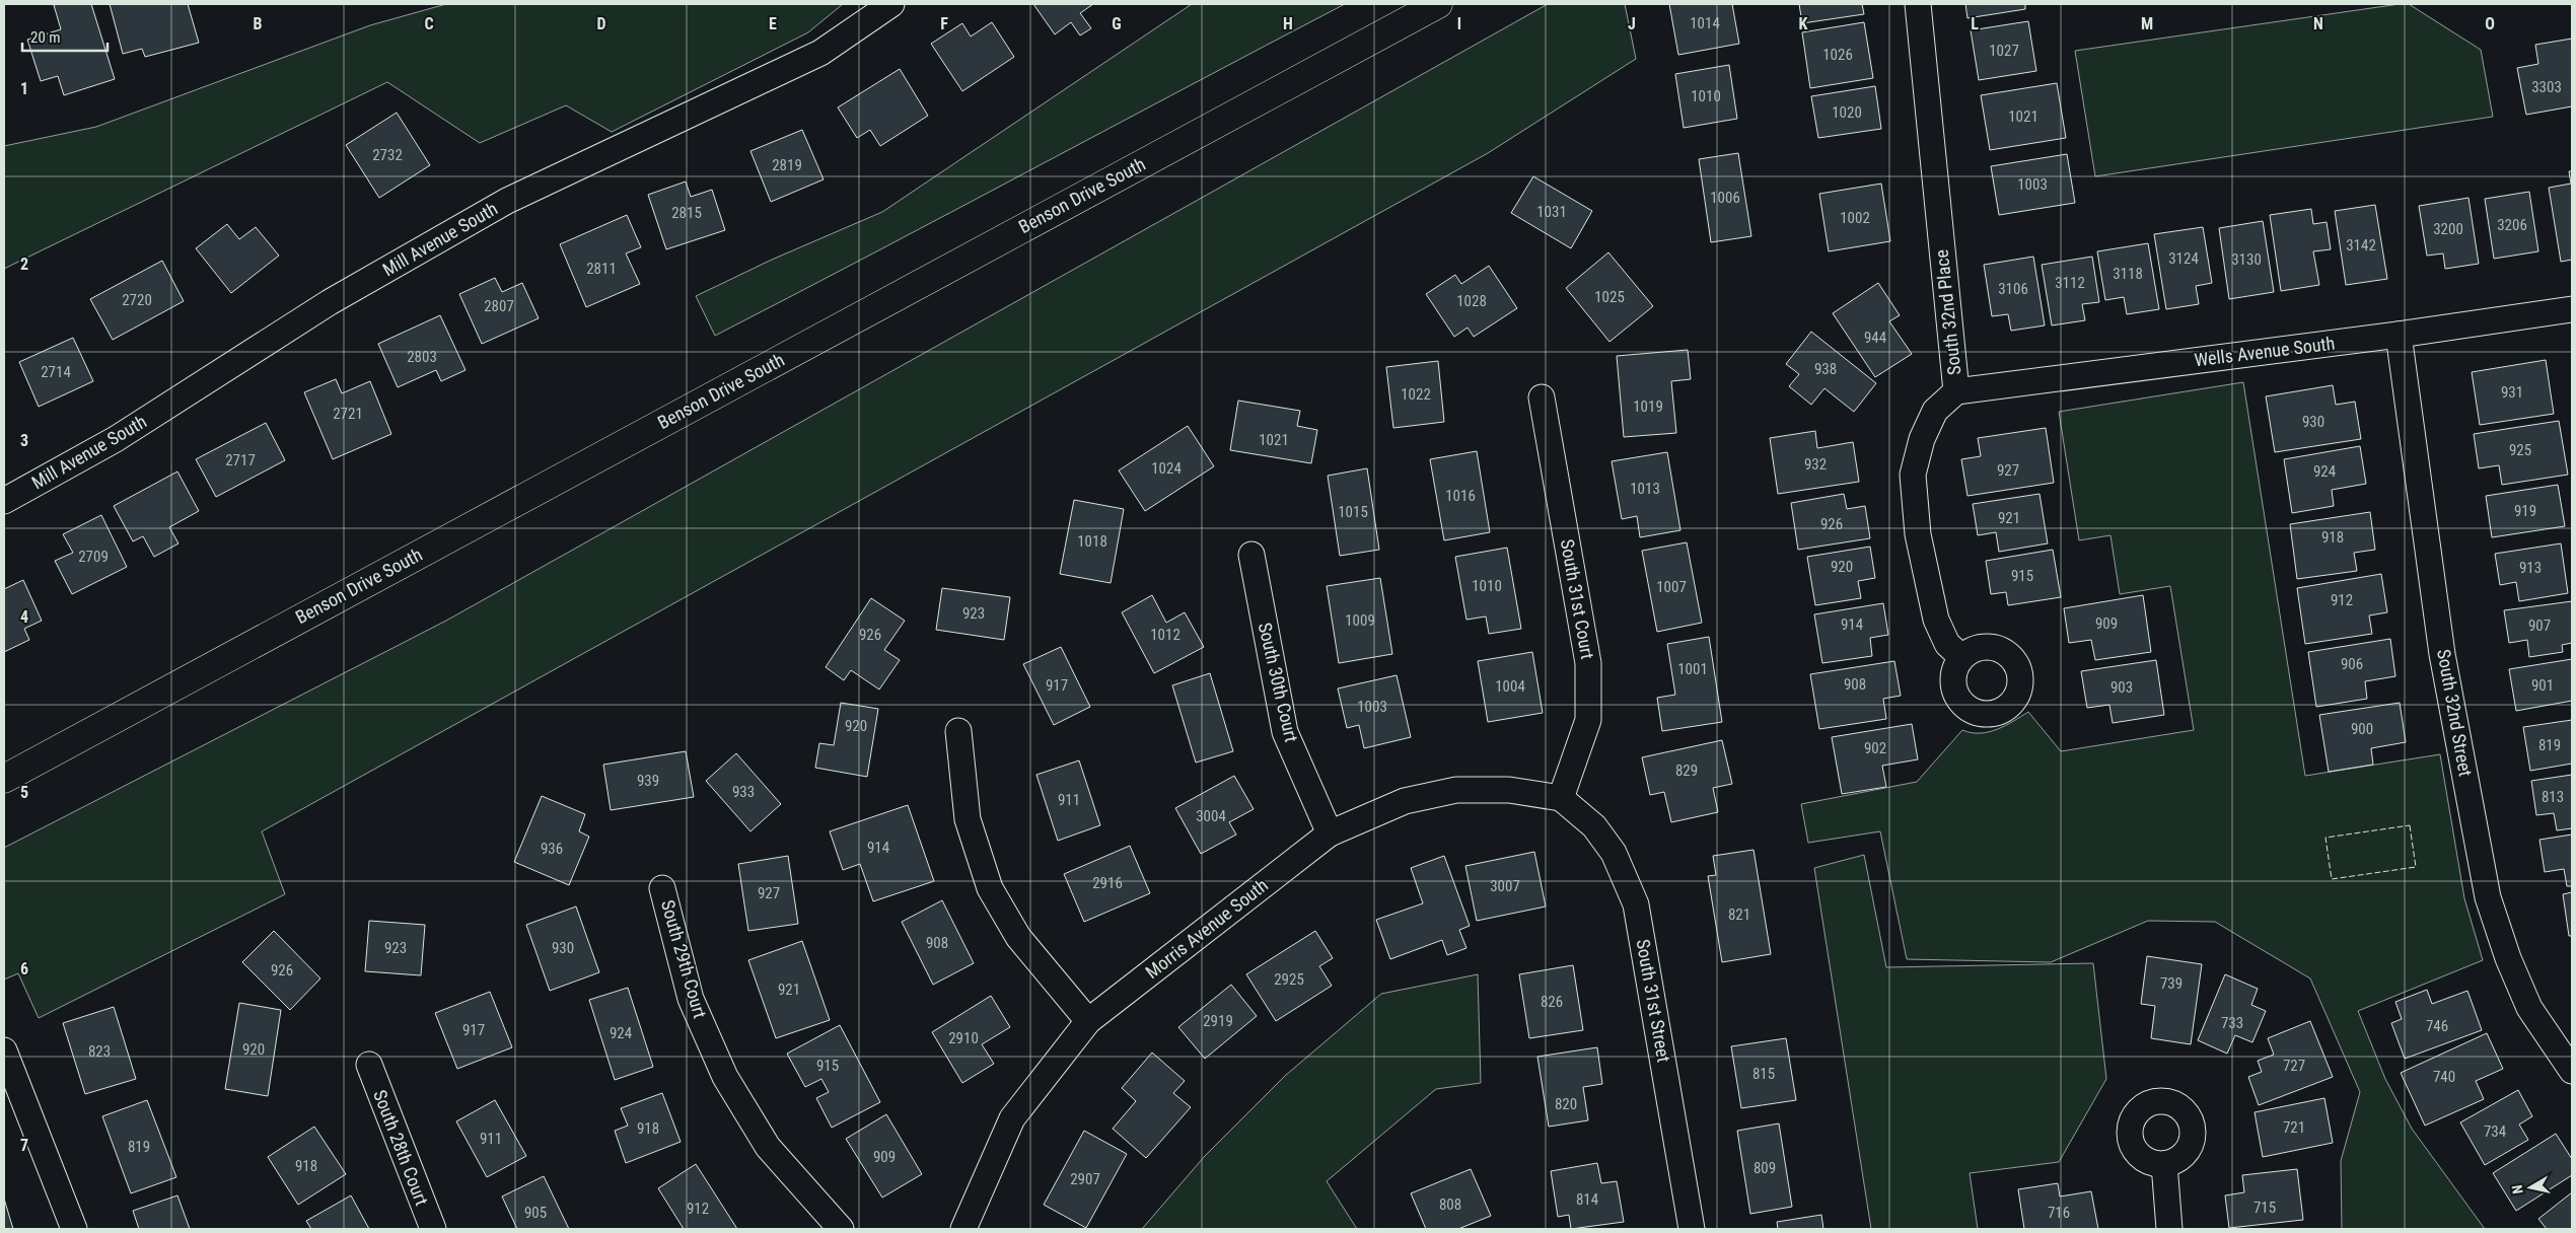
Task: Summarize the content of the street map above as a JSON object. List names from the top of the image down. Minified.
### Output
{"streets":{"main road":["Benson Drive South"],"street":["Mill Avenue South","South 32nd Place","Wells Avenue South","South 31st Court","South 30th Court","South 32nd Street","Morris Avenue South","South 29th Court","South 31st Street","South 28th Court"]},"crossings":[["South 32nd Place","Wells Avenue South"],["Wells Avenue South","South 32nd Street"],["South 31st Court","Morris Avenue South"],["South 31st Court","South 31st Street"],["South 30th Court","Morris Avenue South"],["Morris Avenue South","South 31st Street"]],"house_numbers":["1014","1027","1026","3303","1010","1020","1021","2732","2819","1003","1006","1031","2815","1002","3206","3200","3142","3124","3130","2811","3118","3112","3106","1025","2720","1028","2807","944","2803","938","2714","931","1022","1019","2721","930","1021","925","2717","932","1024","927","924","1013","1016","919","1015","921","926","918","1018","2709","920","913","915","1010","1007","912","923","1009","909","914","907","926","1012","906","1001","908","917","901","1004","903","1003","920","900","819","902","829","939","933","813","911","3004","914","936","2916","3007","927","821","908","923","930","926","2925","739","921","826","2919","733","746","917","924","2910","920","823","915","727","815","740","820","721","918","734","911","819","909","918","809","2907","814","808","715","912","905","716"],"scale_bar":"20 m","north":"left","grid":{"columns":["B","C","D","E","F","G","H","I","J","K","L","M","N","O"],"rows":["1","2","3","4","5","6","7"]}}
